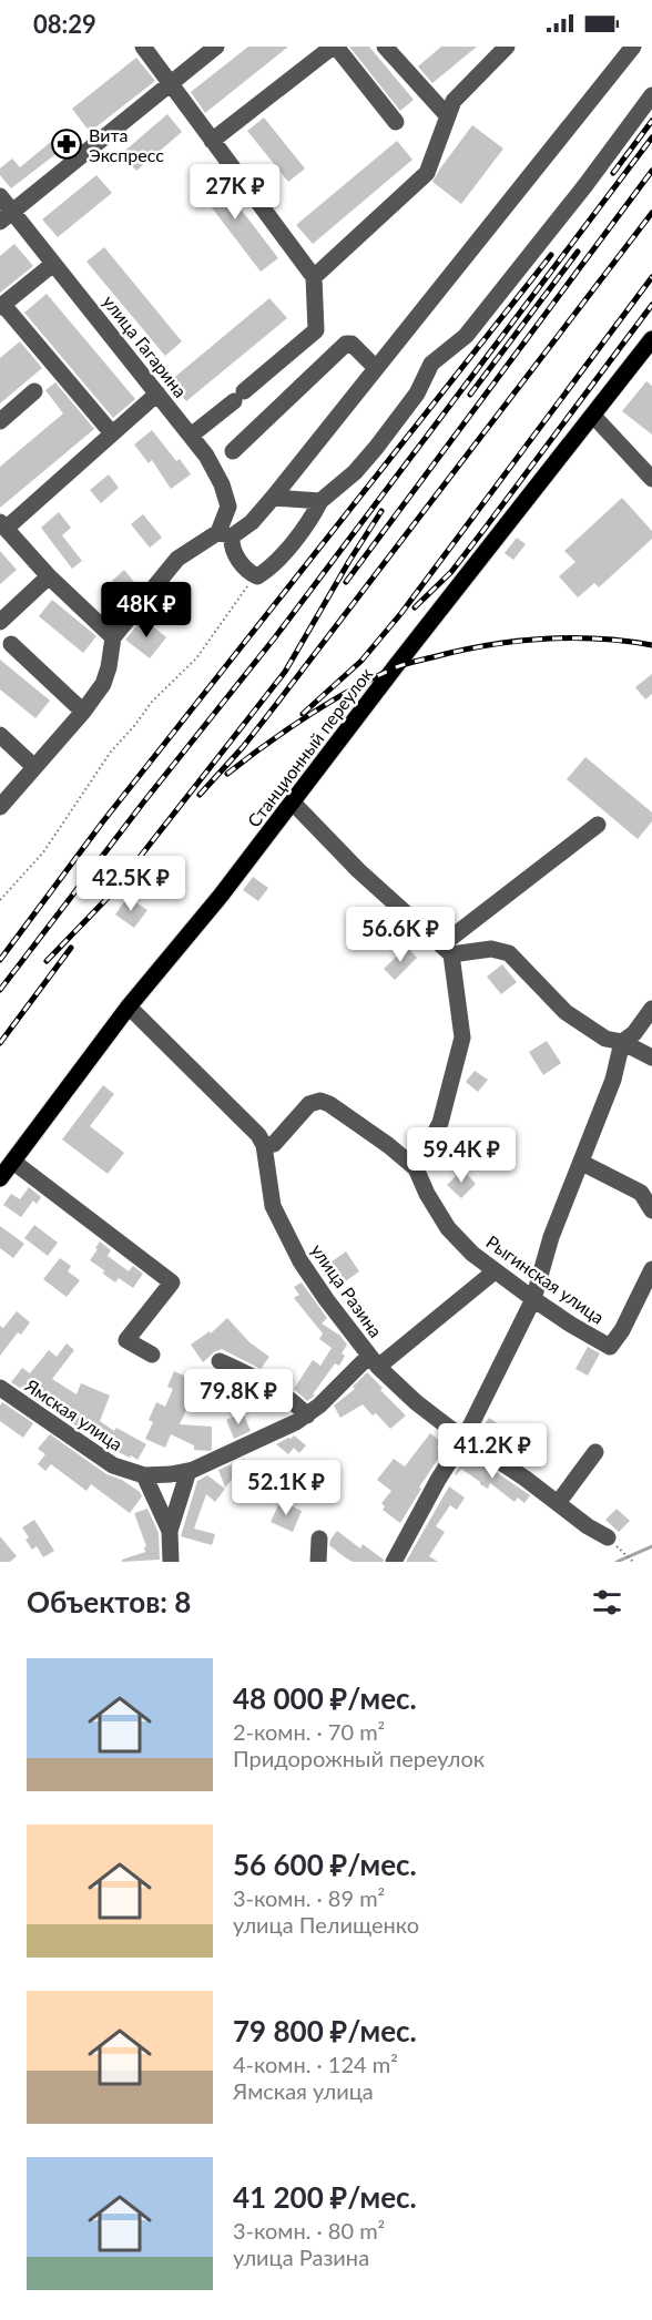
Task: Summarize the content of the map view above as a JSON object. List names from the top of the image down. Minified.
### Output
{"streets":{"main road":["Станционный переулок"],"street":["улица Гагарина","Рыгинская улица","улица Разина","Ямская улица"]},"crossings":[["Рыгинская улица","улица Разина"],["Рыгинская улица","Ямская улица"],["улица Разина","Ямская улица"]],"places":{"pharmacy":["Вита Экспресс"]},"page":{"status":"08:29","price":["27K ₽","48K ₽","42.5K ₽","56.6K ₽","59.4K ₽","79.8K ₽","41.2K ₽","52.1K ₽"],"heading":"Объектов: 8","list":[{"name":"48 000 ₽/мес.","note":"2-комн. · 70 m² · Придорожный переулок"},{"name":"56 600 ₽/мес.","note":"3-комн. · 89 m² · улица Пелищенко"},{"name":"79 800 ₽/мес.","note":"4-комн. · 124 m² · Ямская улица"},{"name":"41 200 ₽/мес.","note":"3-комн. · 80 m² · улица Разина"}]}}
